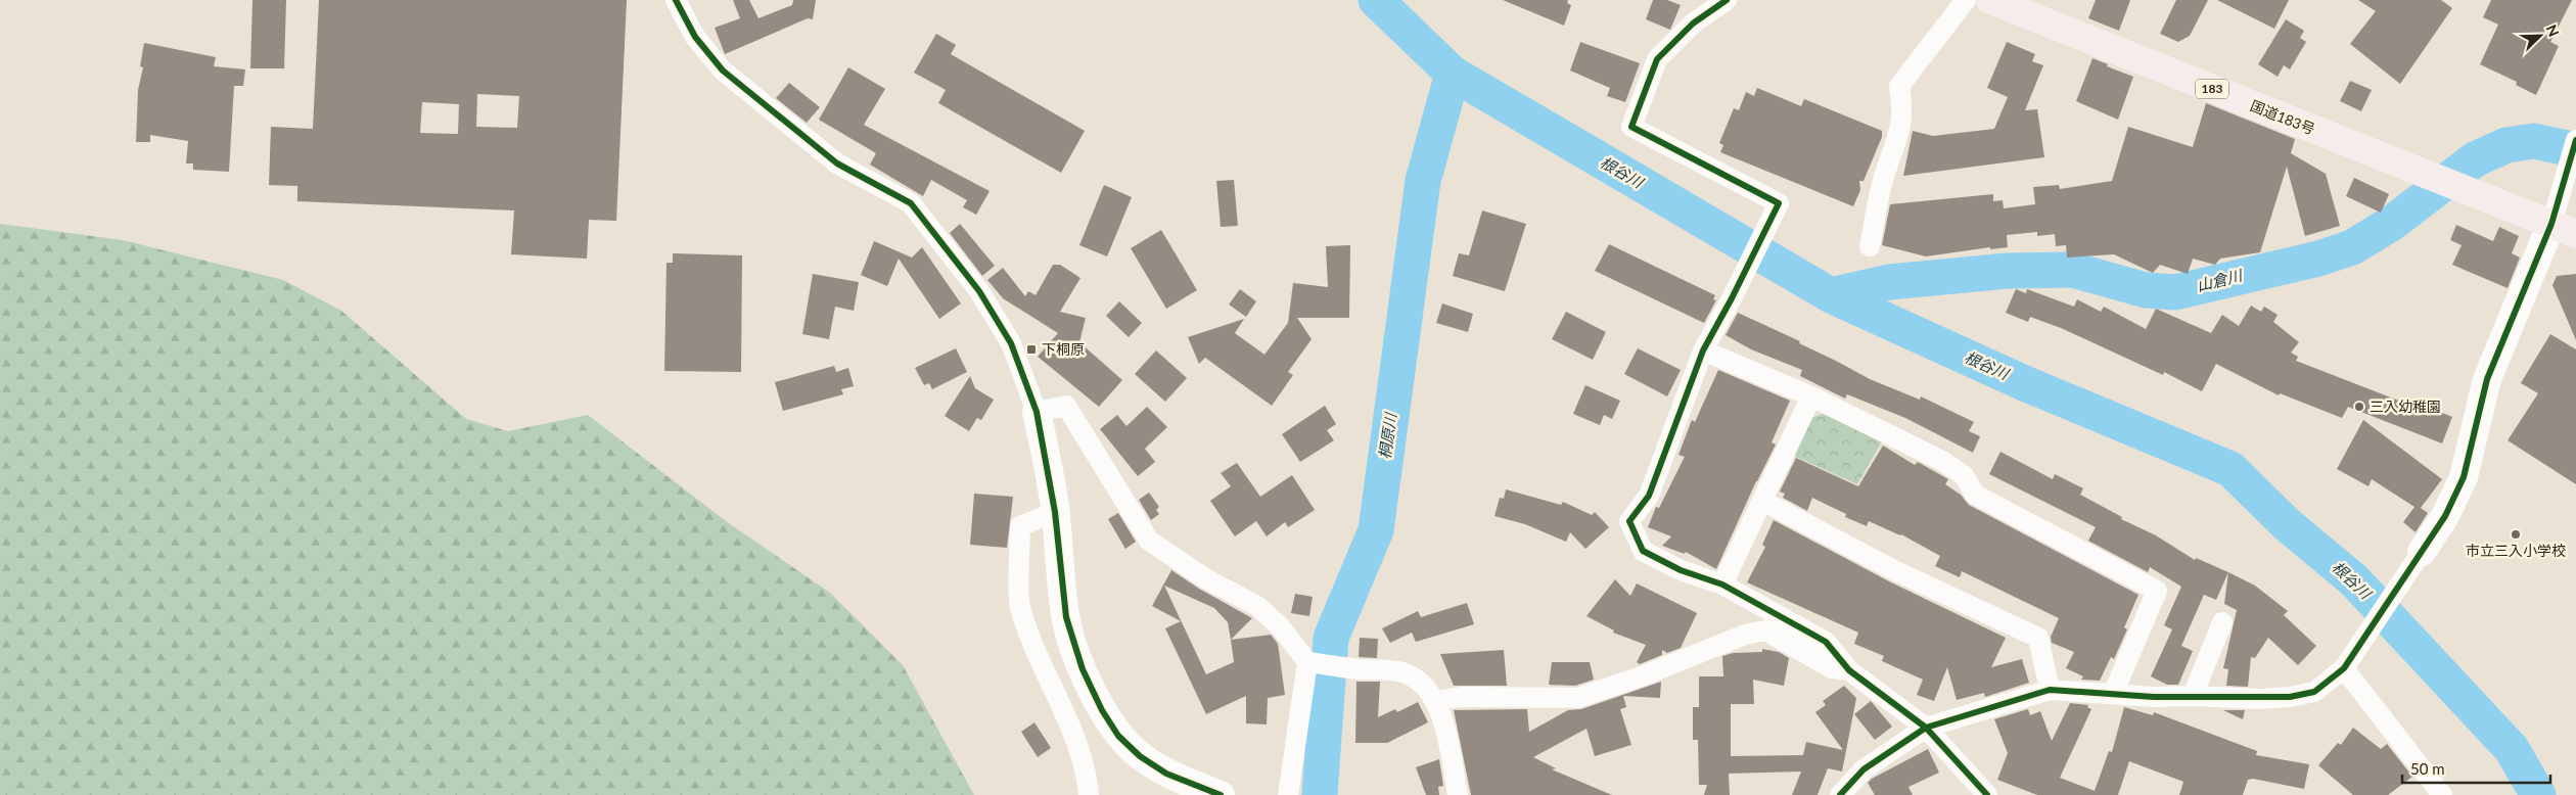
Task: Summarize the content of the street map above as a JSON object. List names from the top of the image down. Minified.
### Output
{"streets":{"highway":["183","国道183号"]},"water":["根谷川","山倉川","桐原川"],"places":{"transit":["下桐原"],"other":["三入幼稚園","市立三入小学校"]},"scale_bar":"50 m","north":"top right"}
